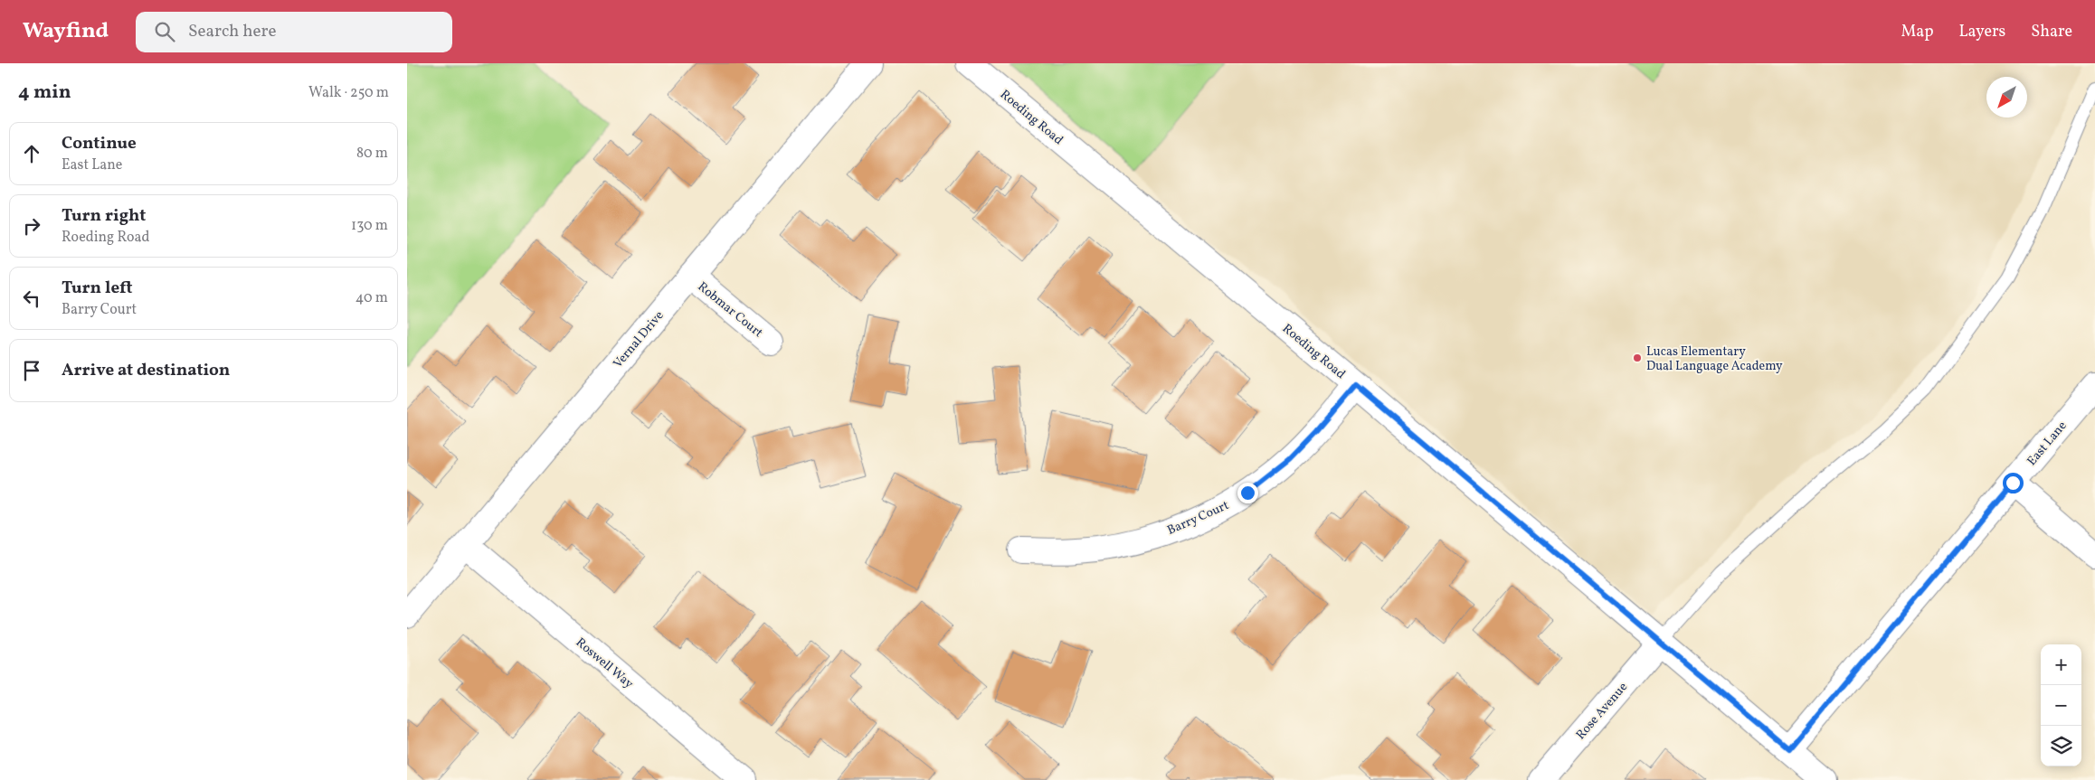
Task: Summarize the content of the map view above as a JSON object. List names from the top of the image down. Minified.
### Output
{"streets":{"street":["Roeding Road","Robmar Court","Vernal Drive","East Lane","Barry Court","Roswell Way","Rose Avenue"]},"crossings":[["Roeding Road","East Lane"],["Roeding Road","Barry Court"],["Roeding Road","Rose Avenue"],["Robmar Court","Vernal Drive"],["Vernal Drive","Roswell Way"]],"places":["Lucas Elementary Dual Language Academy"],"north":"bottom left","page":{"header":"Wayfind","search":"Search here","nav":["Map","Layers","Share"],"heading":["4 min","Walk · 250 m"],"list":[["Continue","East Lane","80 m"],["Turn right","Roeding Road","130 m"],["Turn left","Barry Court","40 m"],"Arrive at destination"],"map_buttons":["+","−"]}}
